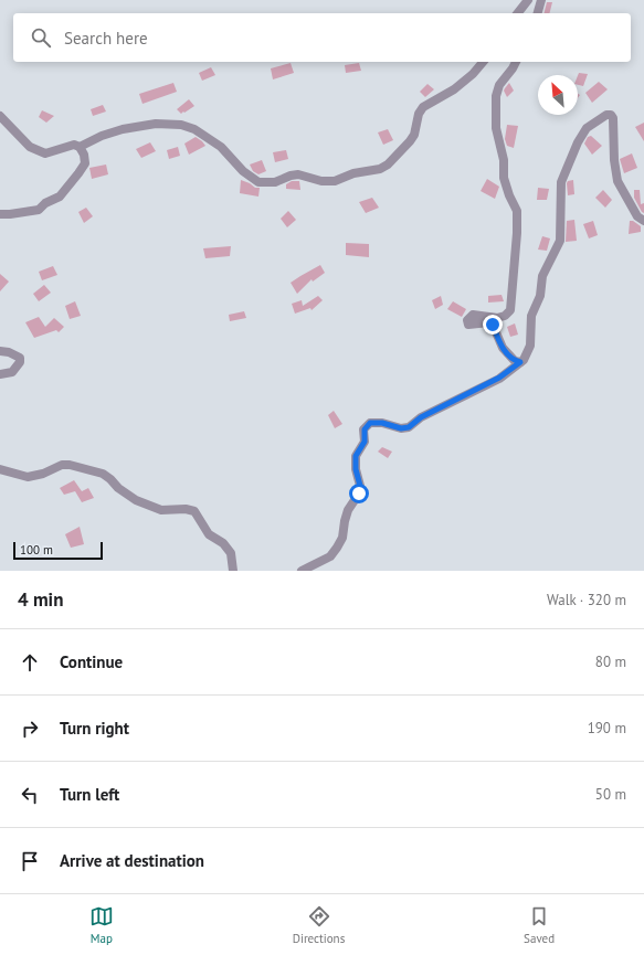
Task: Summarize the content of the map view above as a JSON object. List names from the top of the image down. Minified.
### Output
{"scale_bar":"100 m","north":"top left","page":{"search":"Search here","scale":"100 m","heading":["4 min","Walk · 320 m"],"list":[["Continue","80 m"],["Turn right","190 m"],["Turn left","50 m"],"Arrive at destination"],"nav":["Map","Directions","Saved"]}}
